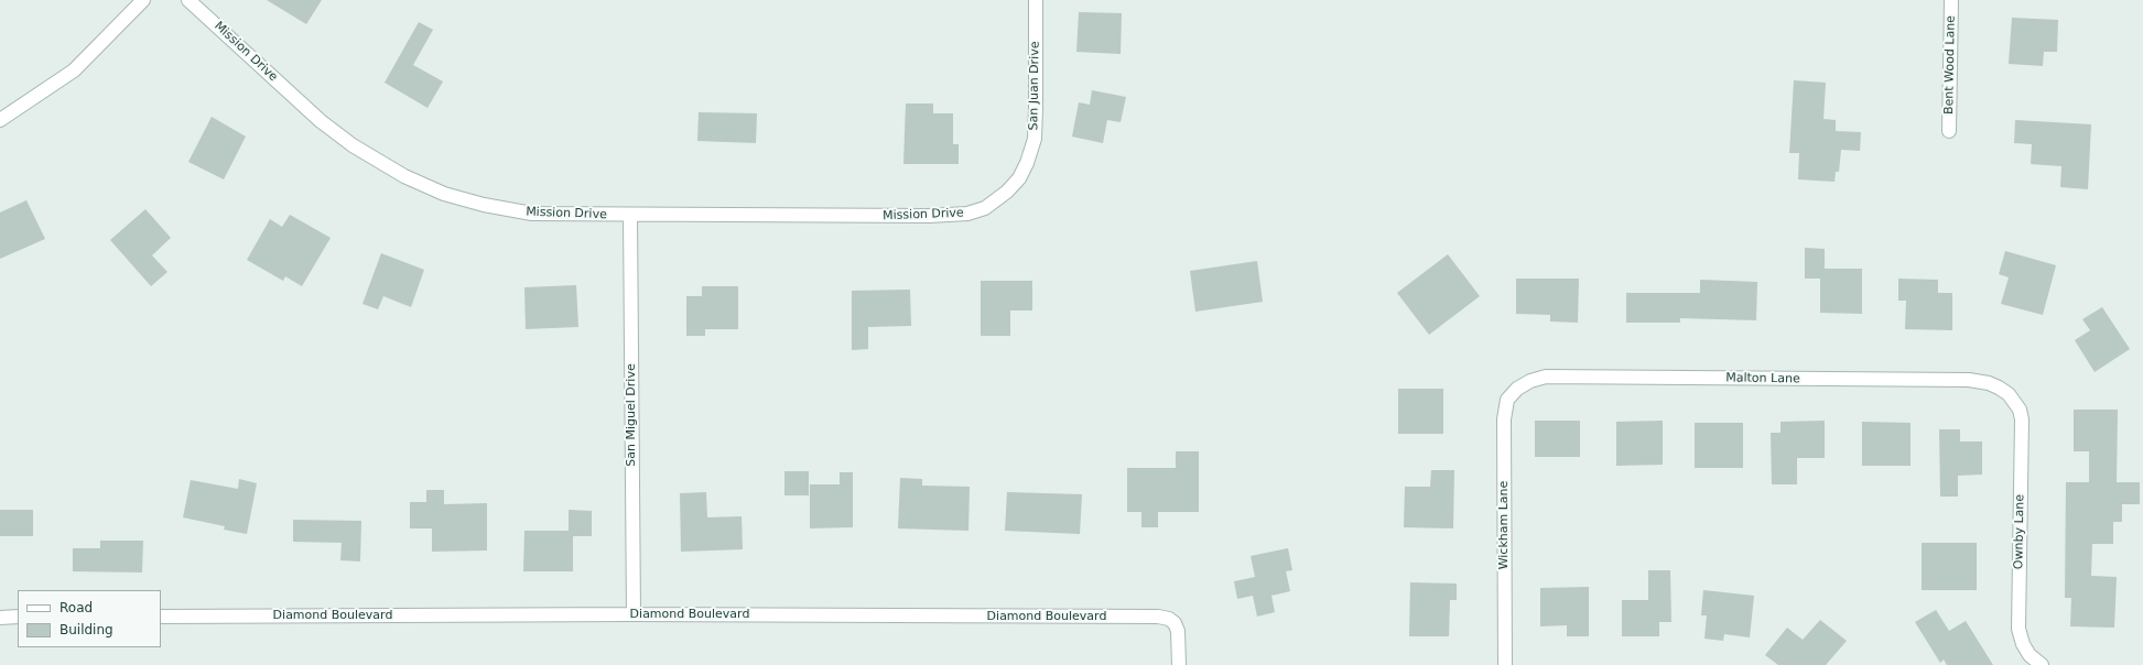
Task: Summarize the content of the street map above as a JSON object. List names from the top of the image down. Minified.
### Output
{"streets":{"street":["Mission Drive","Bent Wood Lane","San Juan Drive","Malton Lane","San Miguel Drive","Wickham Lane","Ownby Lane","Diamond Boulevard"]},"crossings":[["Mission Drive","San Juan Drive"],["Mission Drive","San Miguel Drive"],["Malton Lane","Wickham Lane"],["Malton Lane","Ownby Lane"],["San Miguel Drive","Diamond Boulevard"]],"legend":["Road","Building"]}
